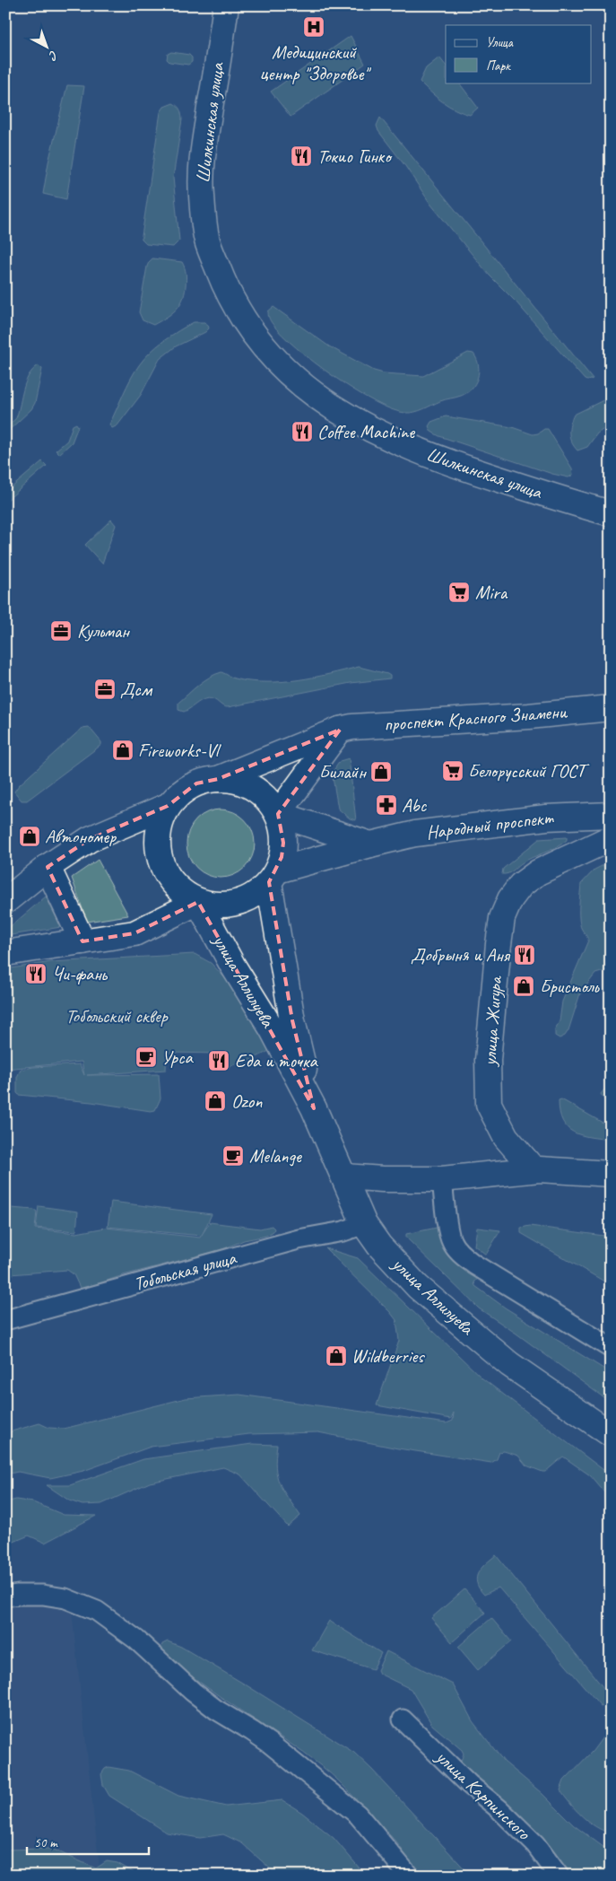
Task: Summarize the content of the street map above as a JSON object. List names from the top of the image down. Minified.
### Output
{"streets":{"main road":["Шилкинская улица","проспект Красного Знамени","Народный проспект","улица Аллилуева","улица Жигура"],"street":["Тобольская улица","улица Карпинского"]},"crossings":[["проспект Красного Знамени","Народный проспект"],["проспект Красного Знамени","улица Аллилуева"],["Народный проспект","улица Аллилуева"],["улица Аллилуева","Тобольская улица"]],"parks":["Тобольский сквер"],"places":{"hospital":["Медицинский центр \"Здоровье\""],"restaurant":["Токио Гинко","Coffee Machine","Добрыня и Аня","Чи-фань","Еда и точка"],"supermarket":["Mira","Белорусский ГОСТ"],"office":["Кульман","Дсм"],"shop":["Fireworks-Vl","Билайн","Автономер","Бристоль","Ozon","Wildberries"],"pharmacy":["Abc"],"cafe":["Урса","Melange"]},"legend":["Улица","Парк"],"scale_bar":"50 m","north":"bottom right"}
